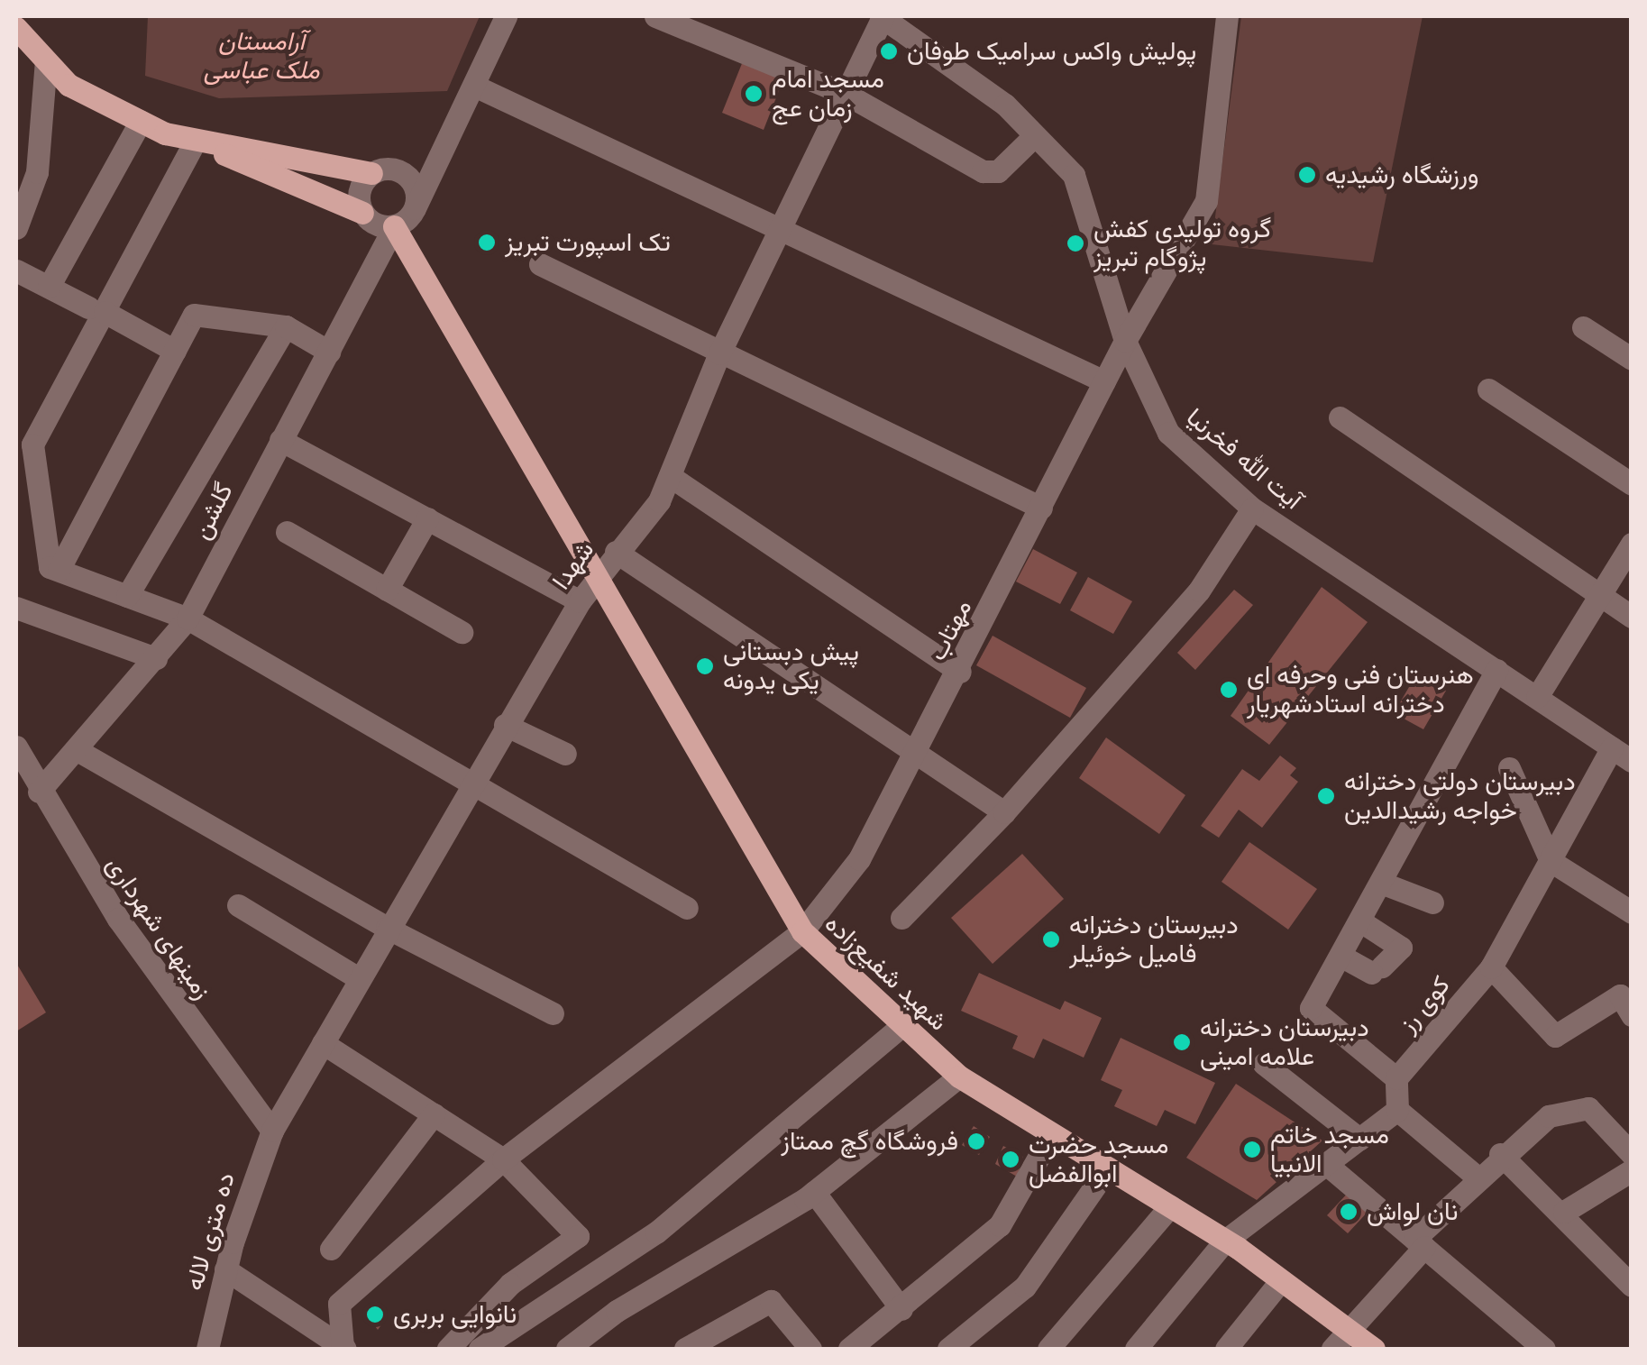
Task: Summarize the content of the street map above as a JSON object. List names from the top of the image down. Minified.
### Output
{"streets":{"main road":["شهید شفیع‌زاده"],"street":["آیت الله فخرنیا","گلشن","شهدا","مهتاب","زمینهای شهرداری","کوی رز","ده متری لاله"]},"crossings":[["آیت الله فخرنیا","شهدا"],["آیت الله فخرنیا","مهتاب"],["آیت الله فخرنیا","کوی رز"],["گلشن","زمینهای شهرداری"],["گلشن","شهید شفیع‌زاده"],["شهدا","زمینهای شهرداری"],["شهدا","شهید شفیع‌زاده"],["شهدا","ده متری لاله"],["مهتاب","شهید شفیع‌زاده"],["زمینهای شهرداری","ده متری لاله"]],"parks":["آرامستان ملک عباسی"],"places":["پولیش واکس سرامیک طوفان","مسجد امام زمان عج","ورزشگاه رشیدیه","تک اسپورت تبریز","گروه تولیدی کفش پژوگام تبریز","پیش دبستانی یکی یدونه","هنرستان فنی وحرفه ای دخترانه استادشهریار","دبیرستان دولتی دخترانه خواجه رشیدالدین","دبیرستان دخترانه فامیل خوئیلر","دبیرستان دخترانه علامه امینی","فروشگاه گچ ممتاز","مسجد خاتم الانبیا","مسجد حضرت ابوالفضل","نان لواش","نانوایی بربری"]}
